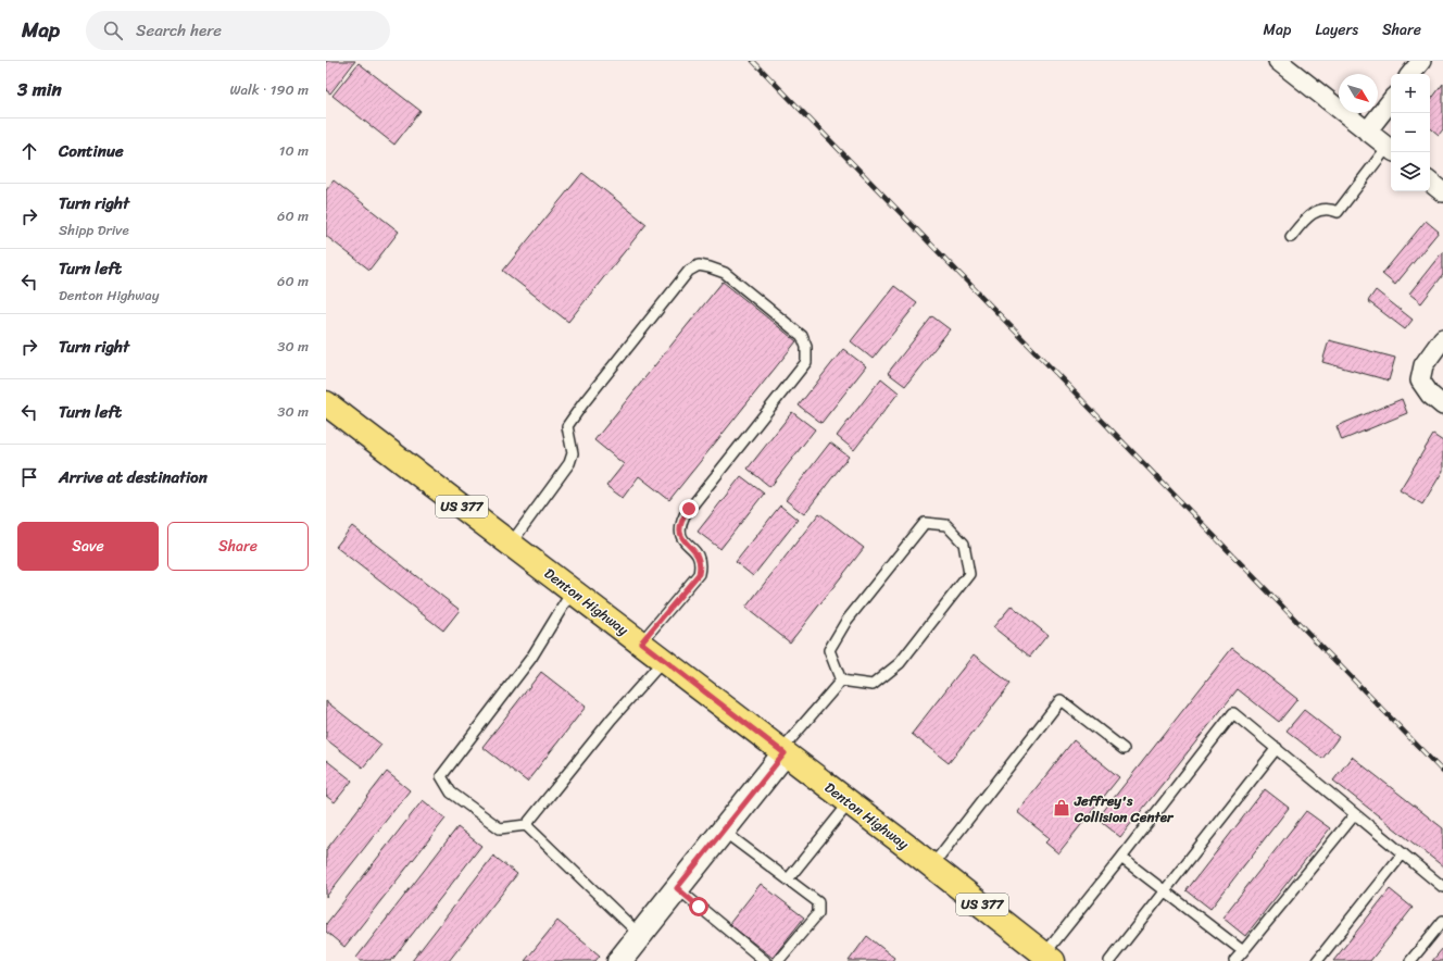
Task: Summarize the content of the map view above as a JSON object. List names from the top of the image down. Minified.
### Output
{"streets":{"main road":["US 377","Denton Highway"]},"places":{"shop":["Jeffrey's Collision Center"]},"north":"bottom right","page":{"header":"Map","search":"Search here","nav":["Map","Layers","Share"],"heading":["3 min","Walk · 190 m"],"map_buttons":["+","−"],"list":[["Continue","10 m"],["Turn right","Shipp Drive","60 m"],["Turn left","Denton Highway","60 m"],["Turn right","30 m"],["Turn left","30 m"],"Arrive at destination"],"buttons":["Save","Share"]}}
